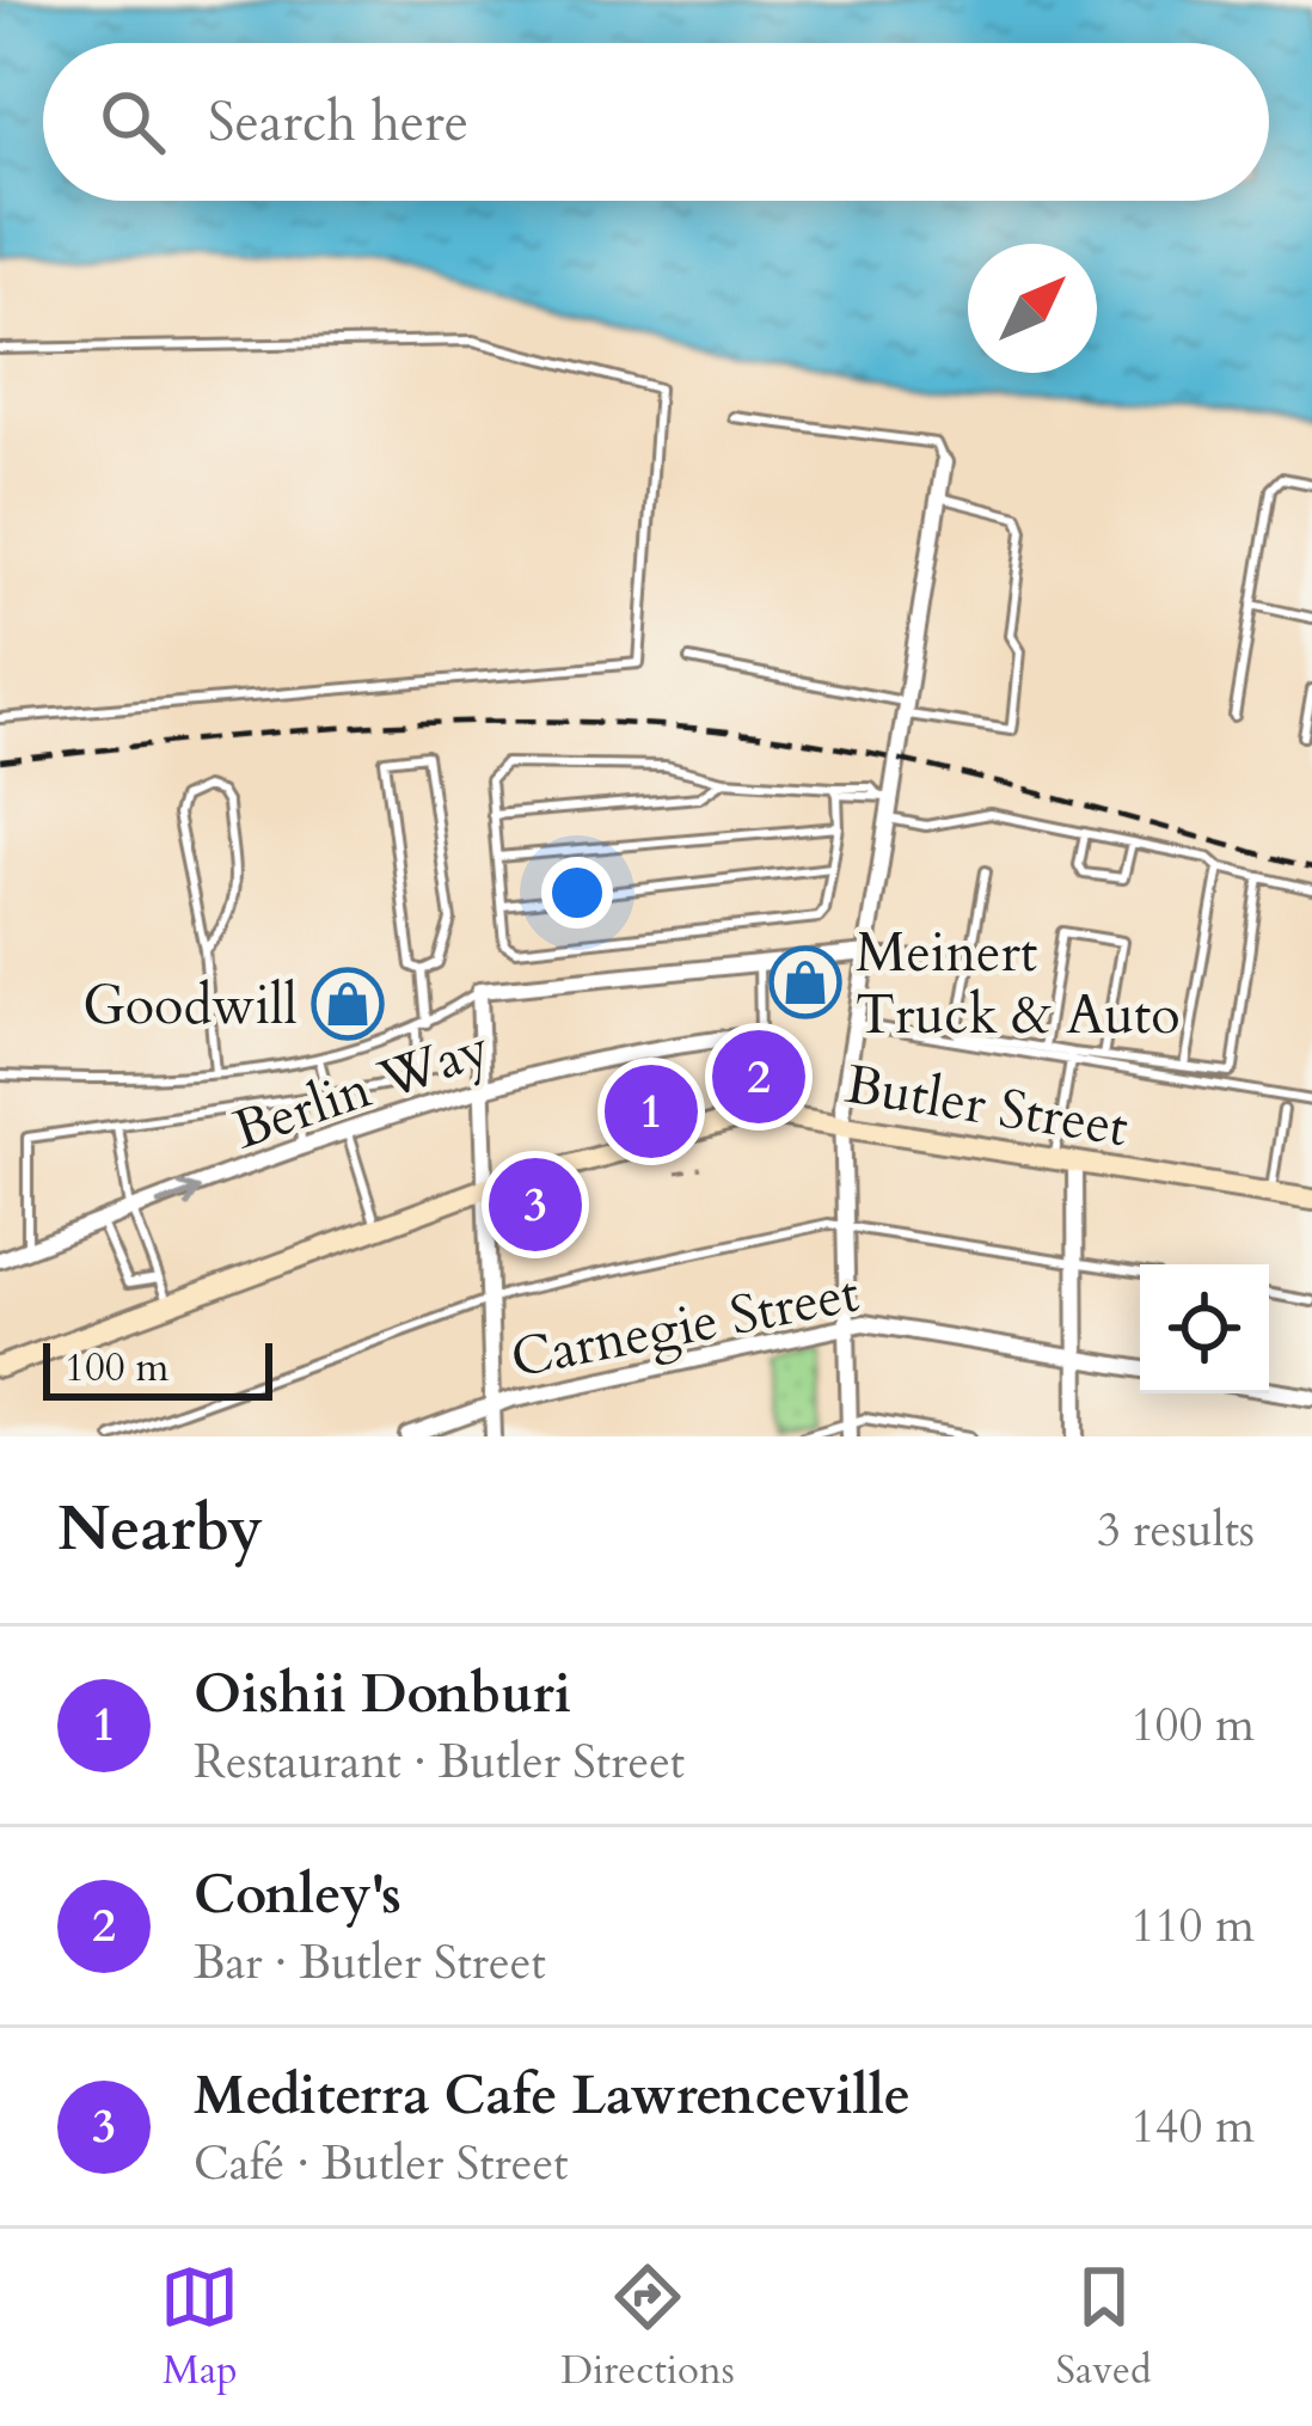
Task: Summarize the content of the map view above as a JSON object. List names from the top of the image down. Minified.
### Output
{"streets":{"main road":["Butler Street"],"street":["Berlin Way","Carnegie Street"]},"places":{"shop":["Meinert Truck & Auto","Goodwill"]},"scale_bar":"100 m","north":"top right","page":{"search":"Search here","pins":["2","1","3"],"scale":"100 m","heading":["Nearby","3 results"],"list":[{"mark":"1","name":"Oishii Donburi","note":"Restaurant · Butler Street","value":"100 m"},{"mark":"2","name":"Conley's","note":"Bar · Butler Street","value":"110 m"},{"mark":"3","name":"Mediterra Cafe Lawrenceville","note":"Café · Butler Street","value":"140 m"}],"nav":["Map","Directions","Saved"]}}
